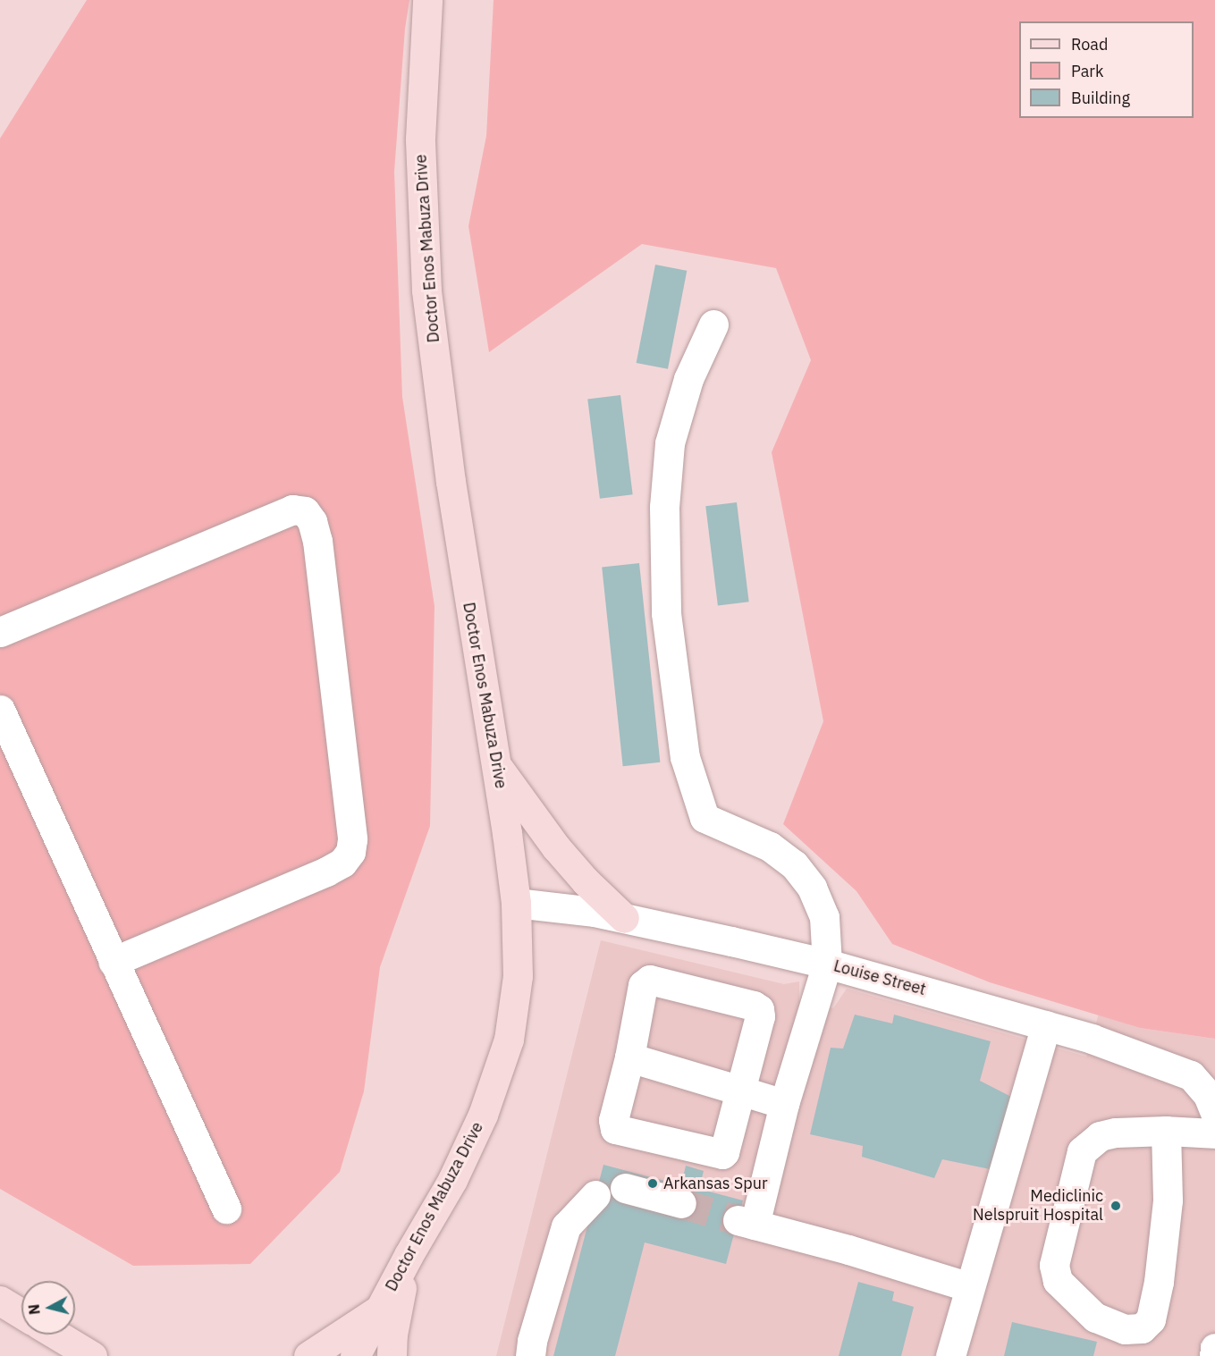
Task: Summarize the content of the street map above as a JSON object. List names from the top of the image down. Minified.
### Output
{"streets":{"main road":["Doctor Enos Mabuza Drive"],"street":["Louise Street"]},"crossings":[["Doctor Enos Mabuza Drive","Louise Street"]],"places":["Arkansas Spur","Mediclinic Nelspruit Hospital"],"legend":["Road","Park","Building"],"north":"left"}
